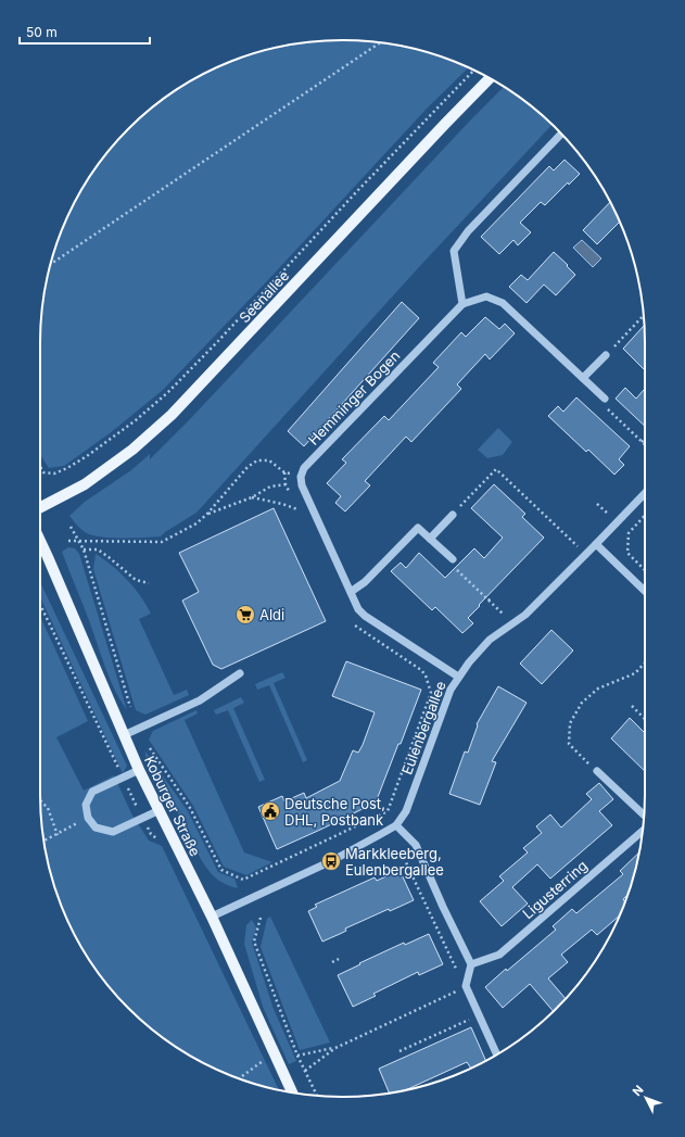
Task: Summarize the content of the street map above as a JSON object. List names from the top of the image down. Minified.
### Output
{"streets":{"main road":["Seenallee","Koburger Straße"],"street":["Hemminger Bogen","Eulenbergallee","Ligusterring"]},"crossings":[["Eulenbergallee","Koburger Straße"]],"places":{"supermarket":["Aldi"],"public building":["Deutsche Post, DHL, Postbank"],"bus stop":["Markkleeberg, Eulenbergallee"]},"scale_bar":"50 m","north":"top left"}
